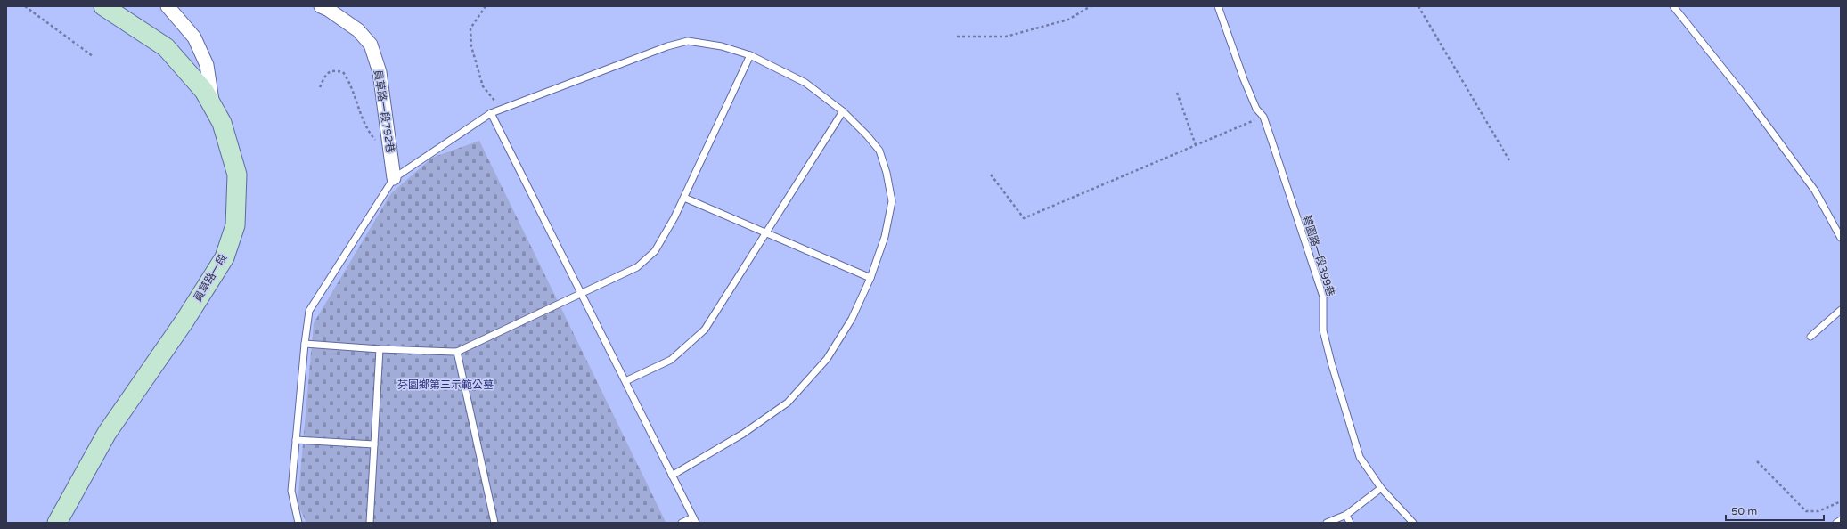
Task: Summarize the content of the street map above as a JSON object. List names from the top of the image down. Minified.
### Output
{"streets":{"main road":["員草路一段"],"street":["員草路一段792巷"],"lane":["碧園路一段399巷"]},"parks":["芬園鄉第三示範公墓"],"scale_bar":"50 m"}
